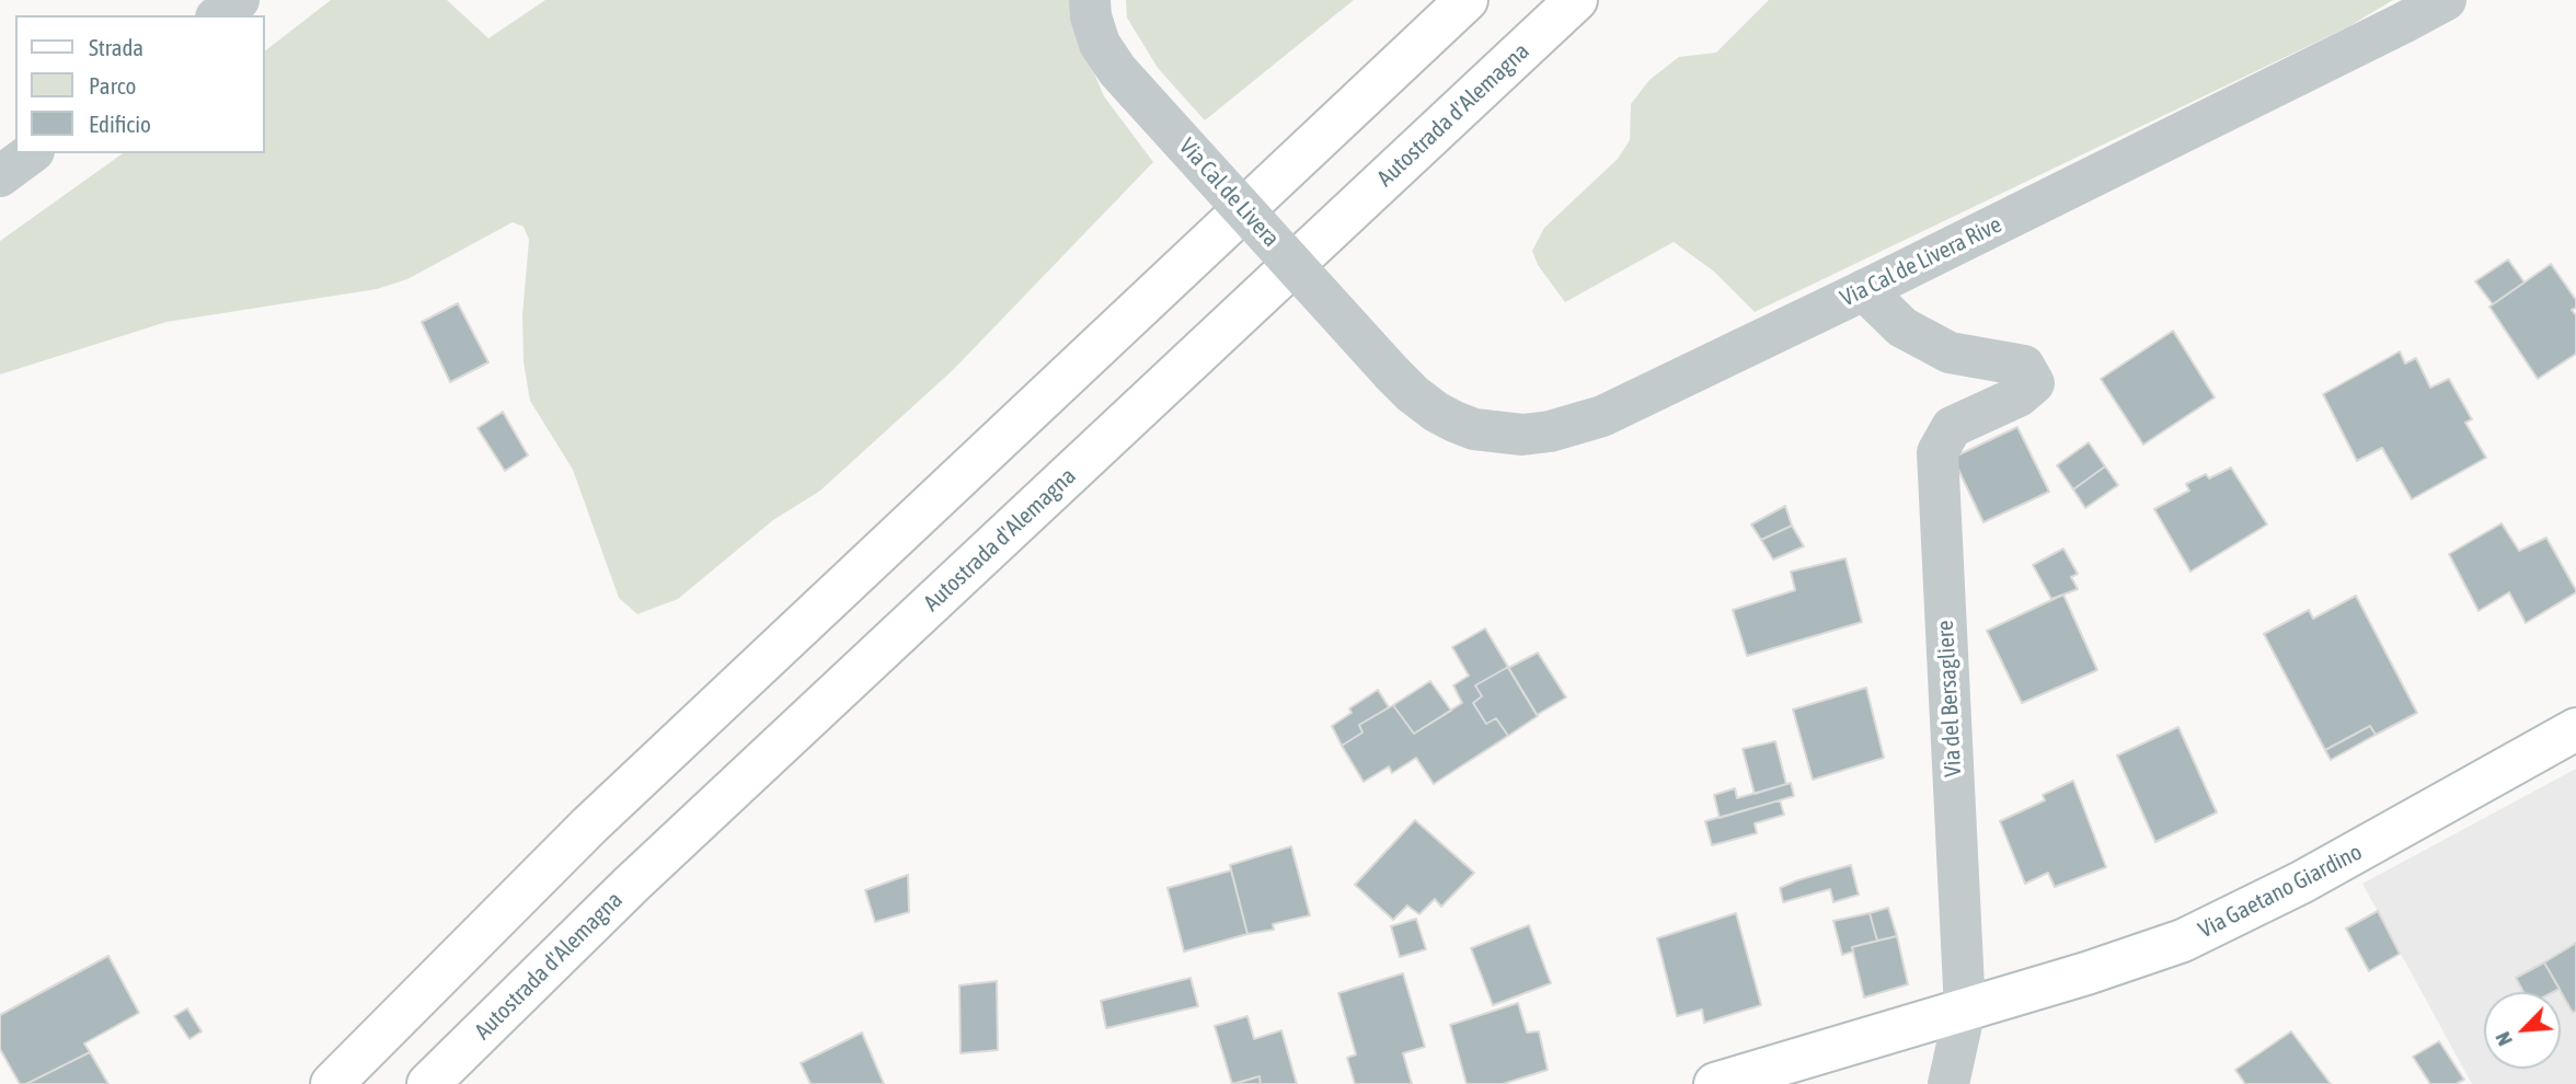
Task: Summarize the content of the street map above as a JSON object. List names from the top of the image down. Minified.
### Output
{"streets":{"main road":["Autostrada d'Alemagna","Via Gaetano Giardino"],"street":["Via Cal de Livera","Via Cal de Livera Rive","Via del Bersagliere"]},"crossings":[["Via Cal de Livera","Via Cal de Livera Rive"],["Via Cal de Livera Rive","Via del Bersagliere"],["Via del Bersagliere","Via Gaetano Giardino"]],"legend":["Strada","Parco","Edificio"],"north":"bottom left"}
